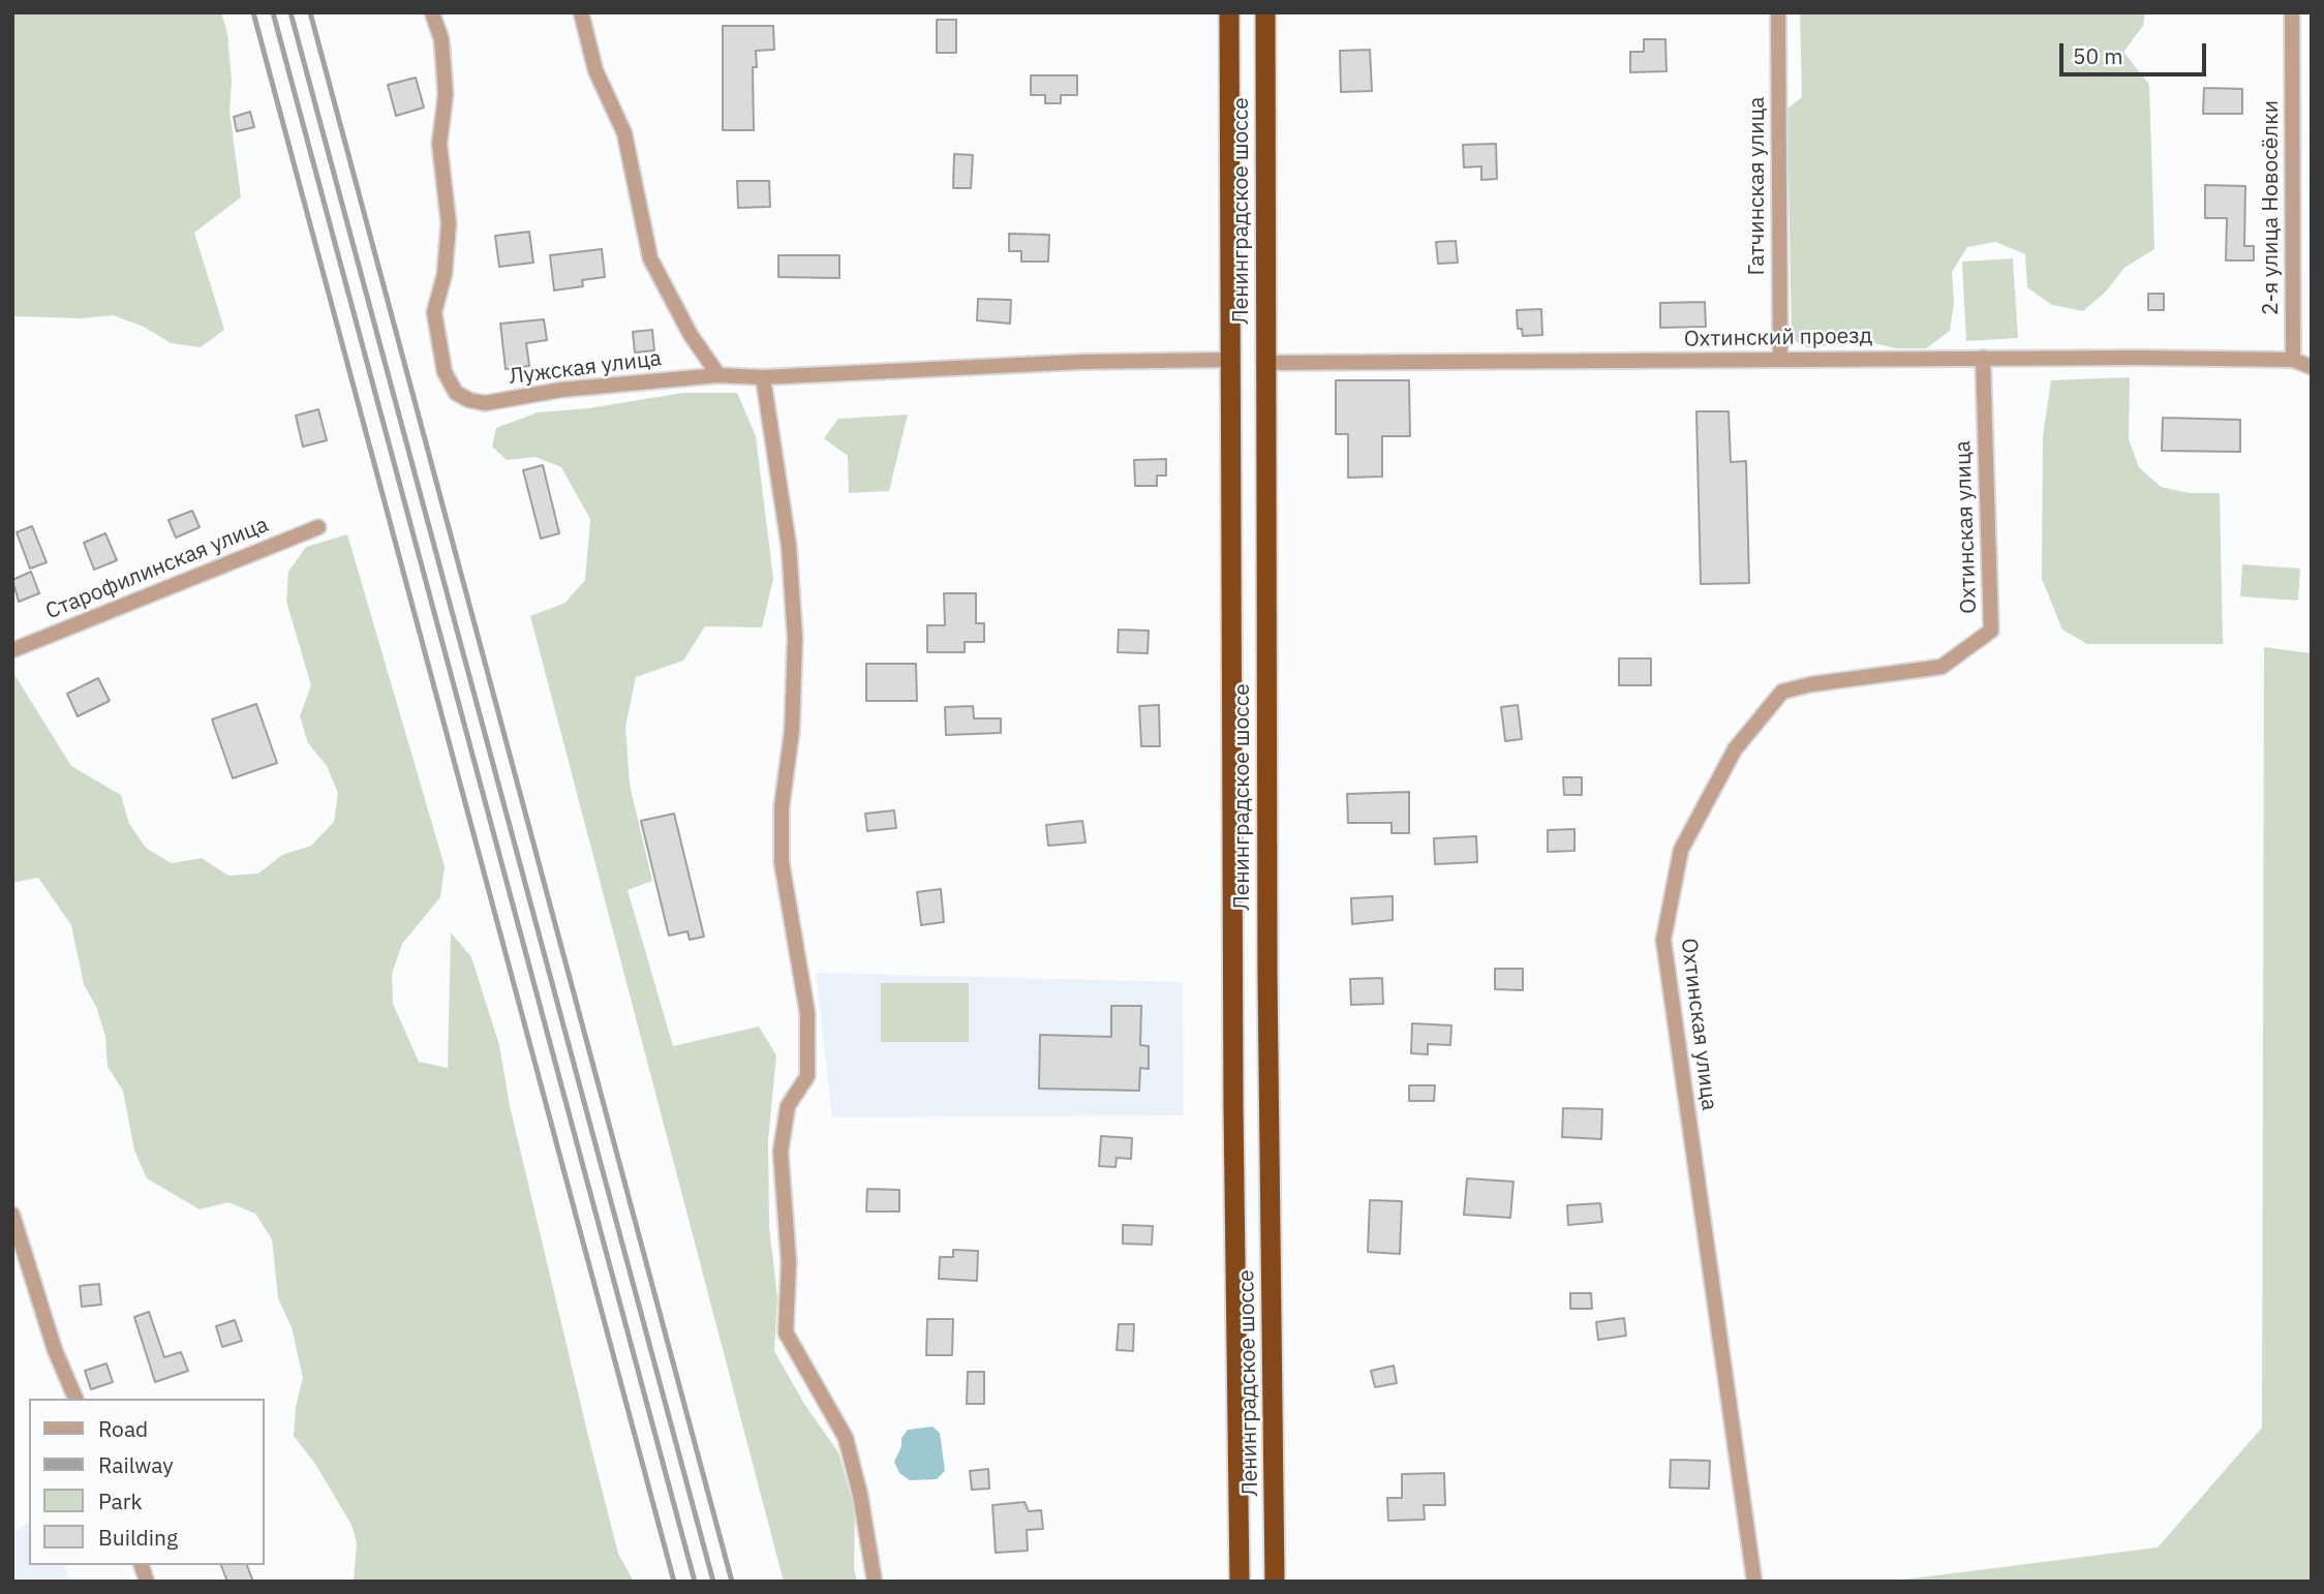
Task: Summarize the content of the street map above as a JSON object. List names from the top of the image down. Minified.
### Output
{"streets":{"highway":["Ленинградское шоссе"],"street":["Гатчинская улица","2-я улица Новосёлки","Охтинский проезд","Лужская улица","Охтинская улица","Старофилинская улица"]},"crossings":[["Гатчинская улица","Охтинский проезд"],["2-я улица Новосёлки","Охтинский проезд"],["Ленинградское шоссе","Охтинский проезд"],["Охтинский проезд","Охтинская улица"]],"legend":["Road","Railway","Park","Building"],"scale_bar":"50 m"}
